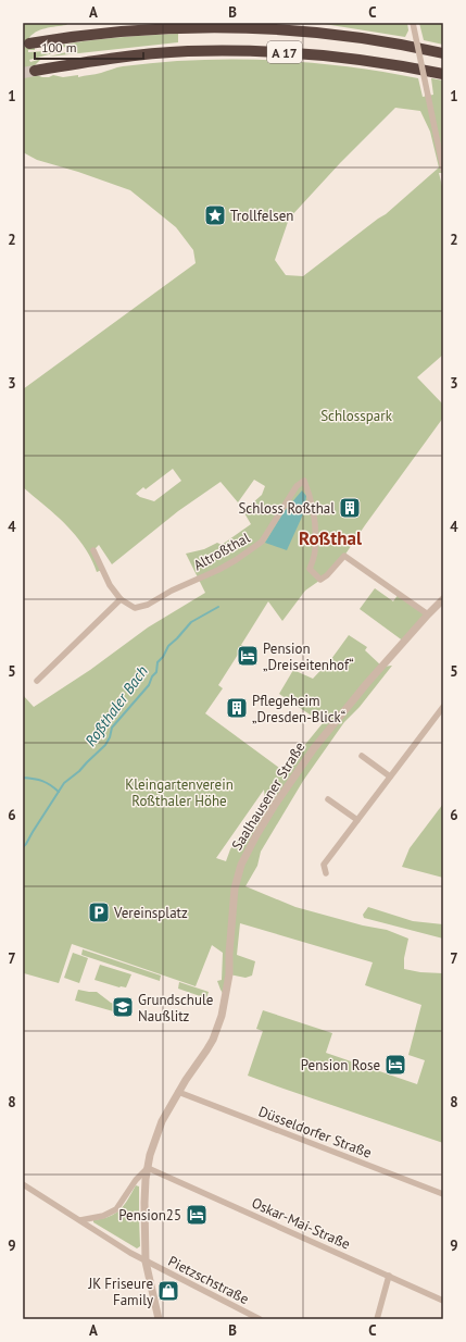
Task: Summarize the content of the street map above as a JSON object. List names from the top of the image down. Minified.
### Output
{"streets":{"highway":["A 17"],"street":["Altroßthal","Saalhausener Straße","Düsseldorfer Straße","Oskar-Mai-Straße","Pietzschstraße"]},"crossings":[["Altroßthal","Saalhausener Straße"],["Saalhausener Straße","Düsseldorfer Straße"],["Saalhausener Straße","Oskar-Mai-Straße"],["Saalhausener Straße","Pietzschstraße"]],"districts":["Roßthal"],"water":["Roßthaler Bach"],"parks":["Schlosspark","Kleingartenverein Roßthaler Höhe"],"places":{"place":["Trollfelsen"],"building":["Schloss Roßthal","Pflegeheim „Dresden-Blick“"],"hotel":["Pension „Dreiseitenhof“","Pension Rose","Pension25"],"parking":["Vereinsplatz"],"school or university":["Grundschule Naußlitz"],"shop":["JK Friseure Family"]},"scale_bar":"100 m","grid":{"columns":["A","B","C"],"rows":["1","2","3","4","5","6","7","8","9"]}}
